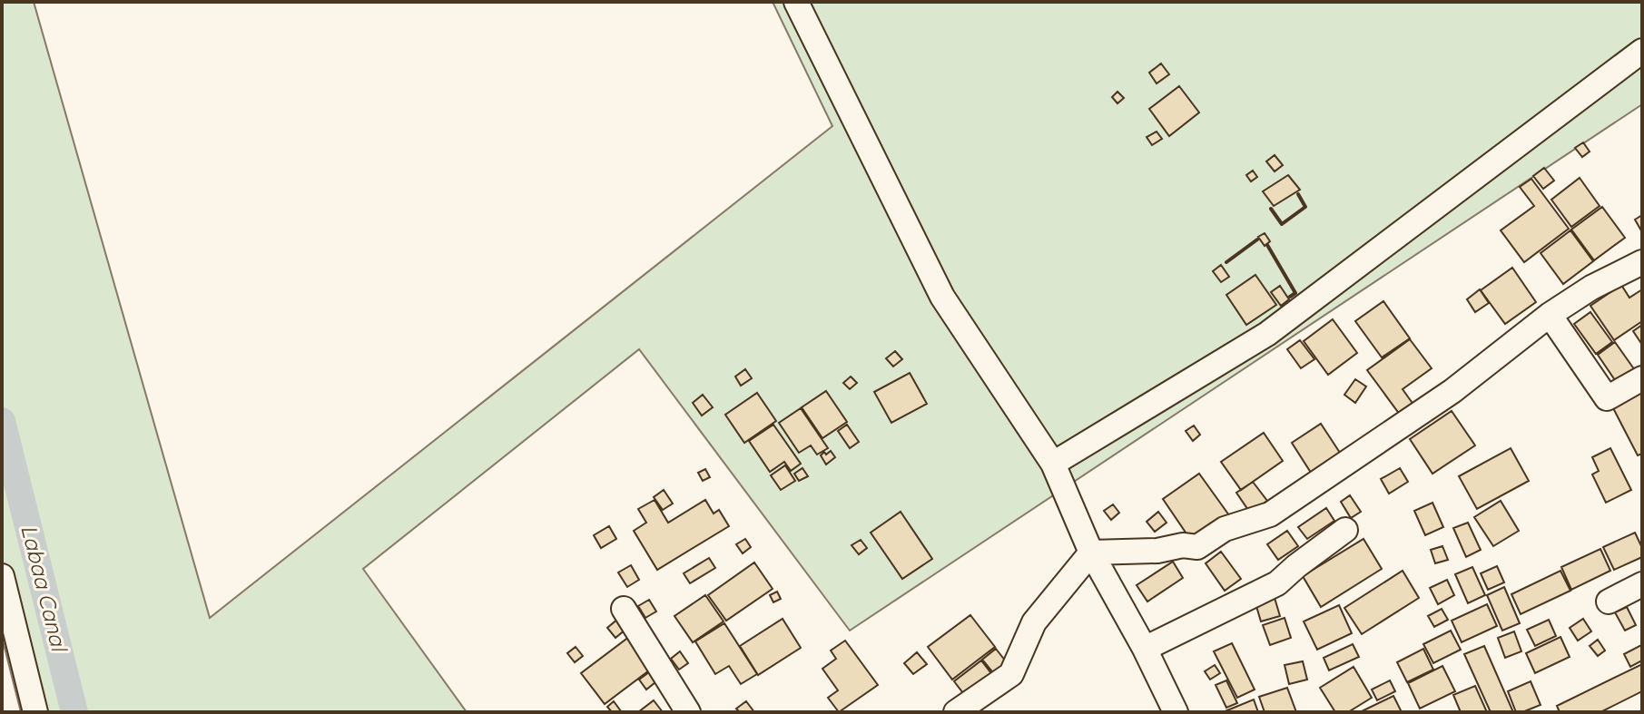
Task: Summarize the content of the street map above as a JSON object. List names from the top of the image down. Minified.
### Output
{"water":["Labaa Canal"]}
